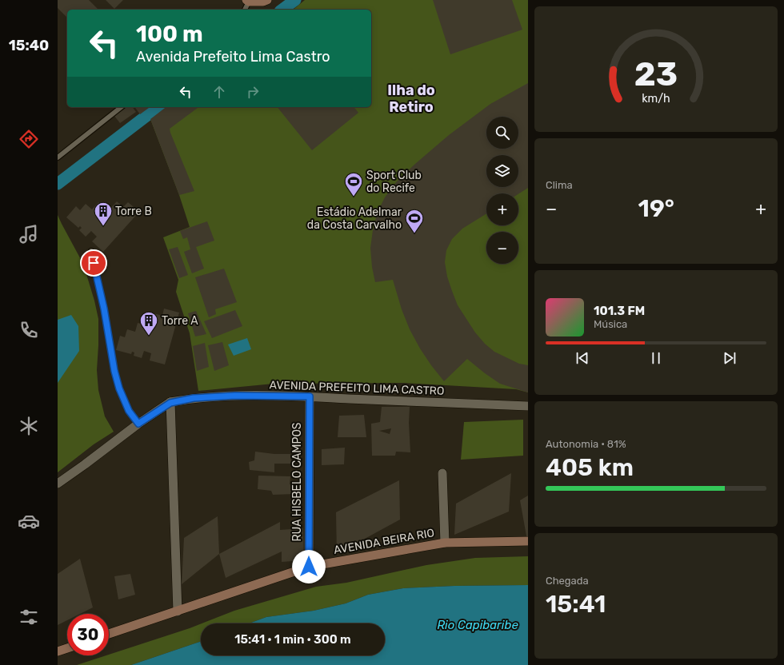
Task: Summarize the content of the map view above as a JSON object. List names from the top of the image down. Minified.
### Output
{"streets":{"main road":["AVENIDA BEIRA RIO"],"street":["AVENIDA PREFEITO LIMA CASTRO","RUA HISBELO CAMPOS"]},"crossings":[["AVENIDA PREFEITO LIMA CASTRO","RUA HISBELO CAMPOS"],["RUA HISBELO CAMPOS","AVENIDA BEIRA RIO"]],"districts":["Ilha do Retiro"],"water":["Rio Capibaribe"],"places":{"sports":["Sport Club do Recife","Estádio Adelmar da Costa Carvalho"],"building":["Torre B","Torre A"]},"page":{"tabs":"15:40","turn":["100 m","Avenida Prefeito Lima Castro"],"map_buttons":["+","−"],"tile":["Clima",["Autonomia · 81%","405 km"],["Chegada","15:41"]],"heat":["−","19°","+"],"song":["101.3 FM","Música"],"limit":"30","trip":"15:41 · 1 min · 300 m","gauge":["23","km/h"]}}
